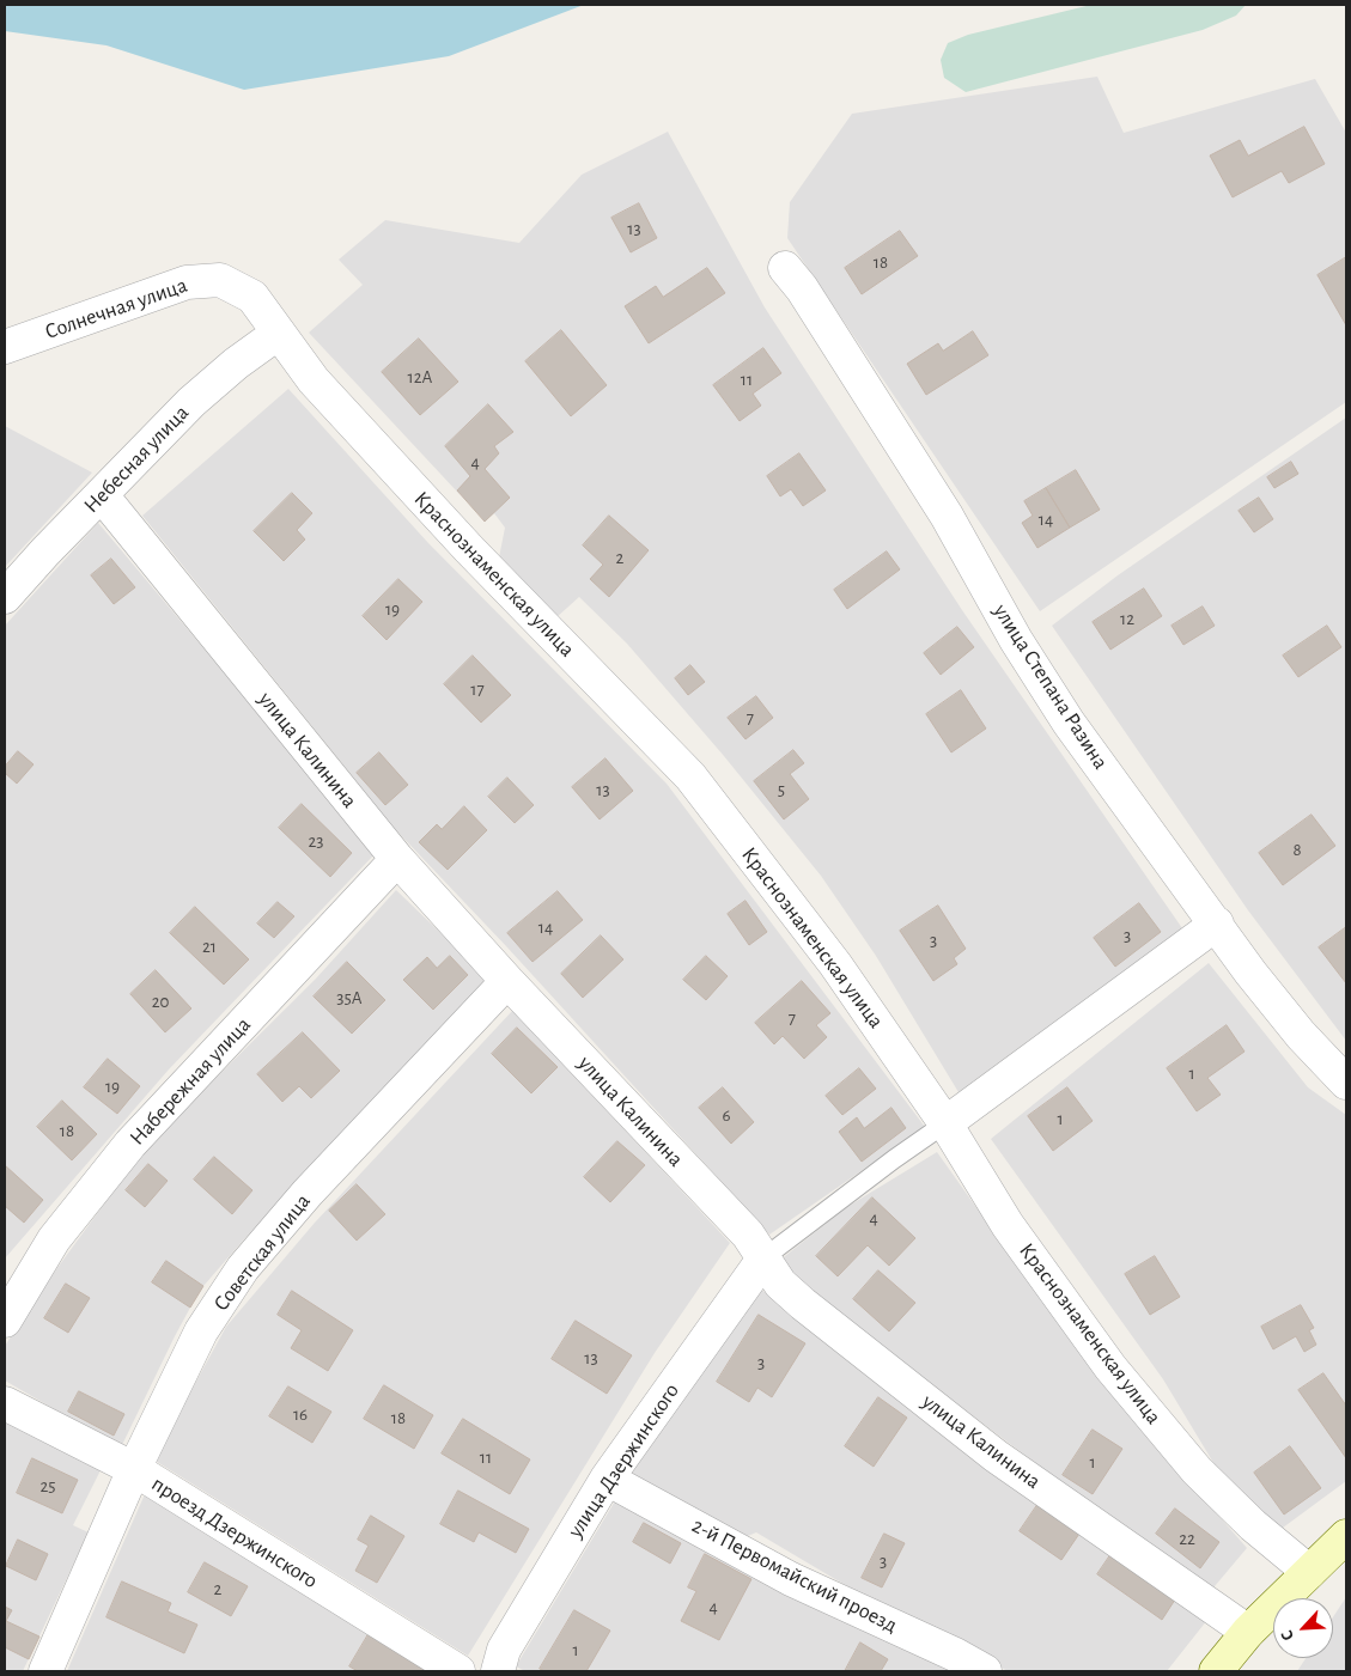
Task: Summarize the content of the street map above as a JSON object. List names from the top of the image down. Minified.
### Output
{"streets":{"street":["Солнечная улица","Небесная улица","Краснознаменская улица","улица Степана Разина","улица Калинина","Набережная улица","Советская улица","улица Дзержинского","проезд Дзержинского","2-й Первомайский проезд"]},"crossings":[["Солнечная улица","Небесная улица"],["Солнечная улица","Краснознаменская улица"],["Небесная улица","Краснознаменская улица"],["Небесная улица","улица Калинина"],["улица Калинина","Набережная улица"],["улица Калинина","Советская улица"],["улица Калинина","улица Дзержинского"],["Советская улица","проезд Дзержинского"],["улица Дзержинского","2-й Первомайский проезд"]],"house_numbers":["13","18","12А","11","4","14","2","19","12","17","7","13","5","23","8","14","3","3","21","35А","20","7","1","19","6","1","18","4","13","3","16","18","11","1","25","22","3","2","4","1"],"north":"bottom left"}
